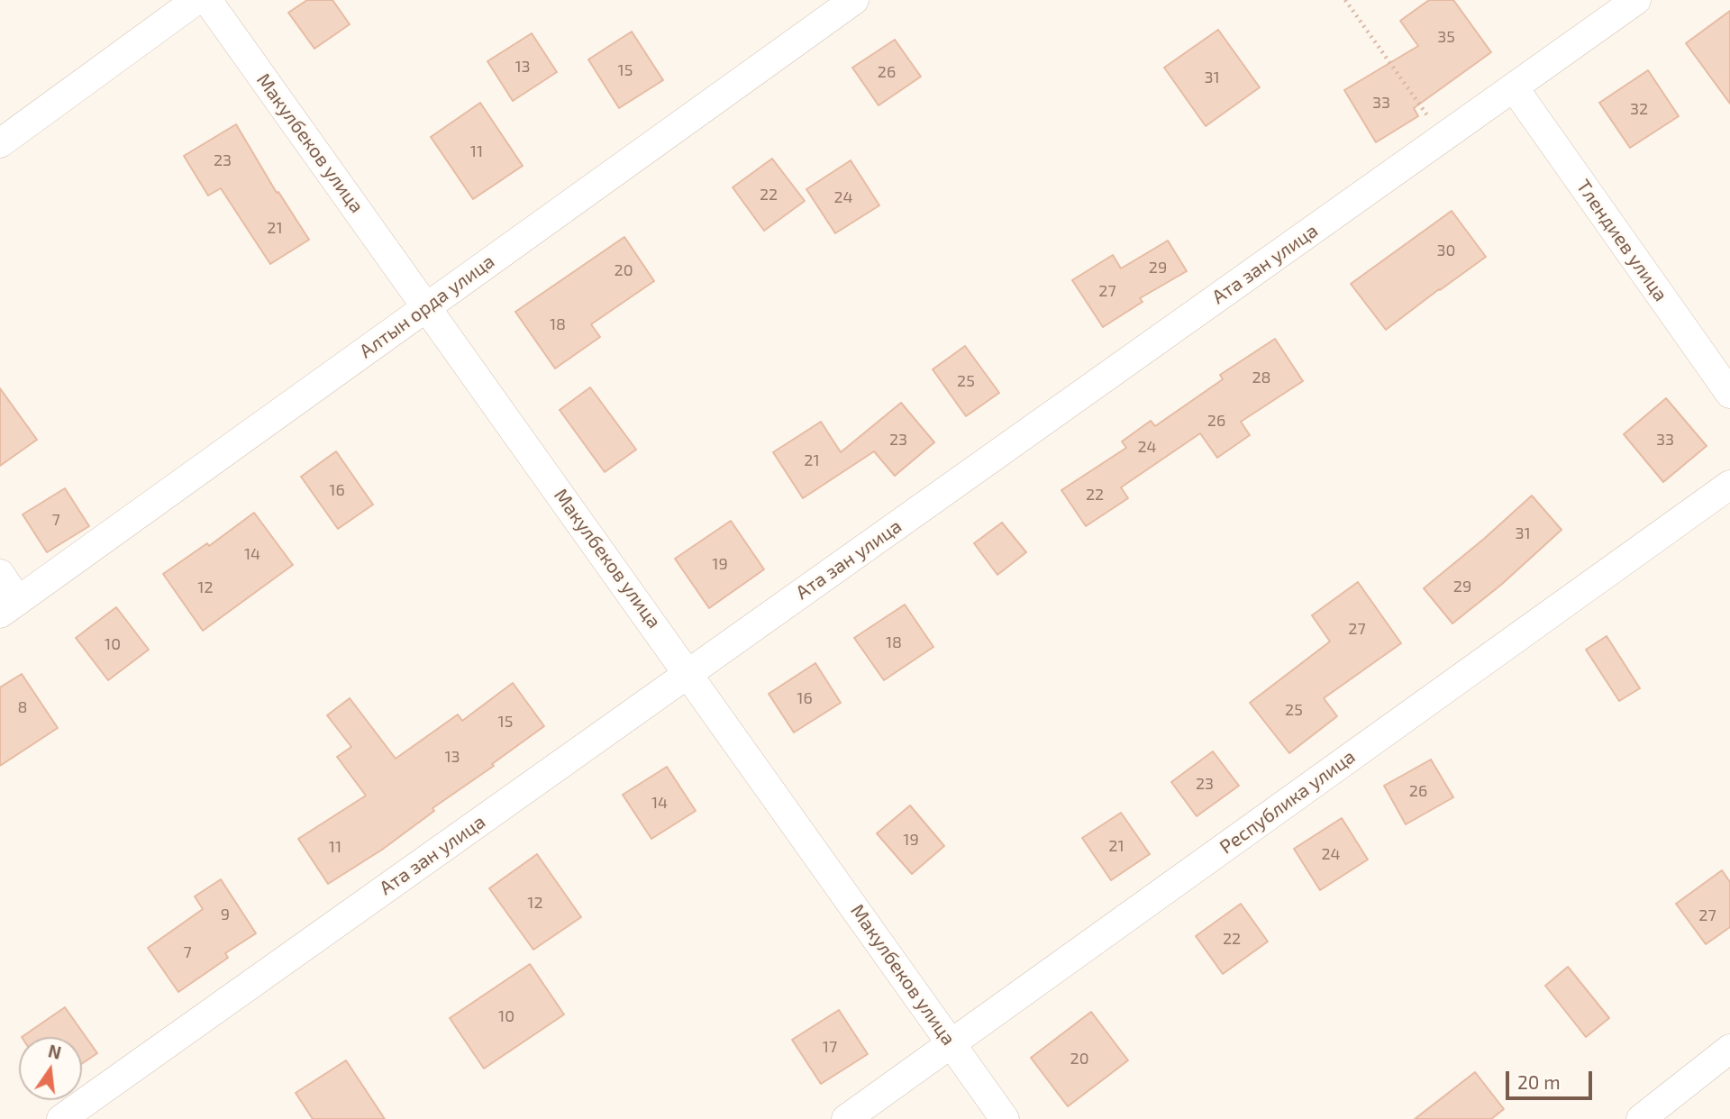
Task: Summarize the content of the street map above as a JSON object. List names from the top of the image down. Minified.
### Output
{"streets":{"street":["Макулбеков улица","Тлендиев улица","Ата зан улица","Алтын орда улица","Республика улица"]},"crossings":[["Макулбеков улица","Ата зан улица"],["Макулбеков улица","Алтын орда улица"],["Макулбеков улица","Республика улица"],["Тлендиев улица","Ата зан улица"]],"house_numbers":["35","13","15","26","31","33","32","11","23","22","24","21","30","29","20","27","18","28","25","26","23","33","24","21","16","22","7","31","14","19","29","12","27","18","10","16","8","25","15","13","23","26","14","19","21","11","24","12","9","27","22","7","10","17","20"],"scale_bar":"20 m","north":"top"}
